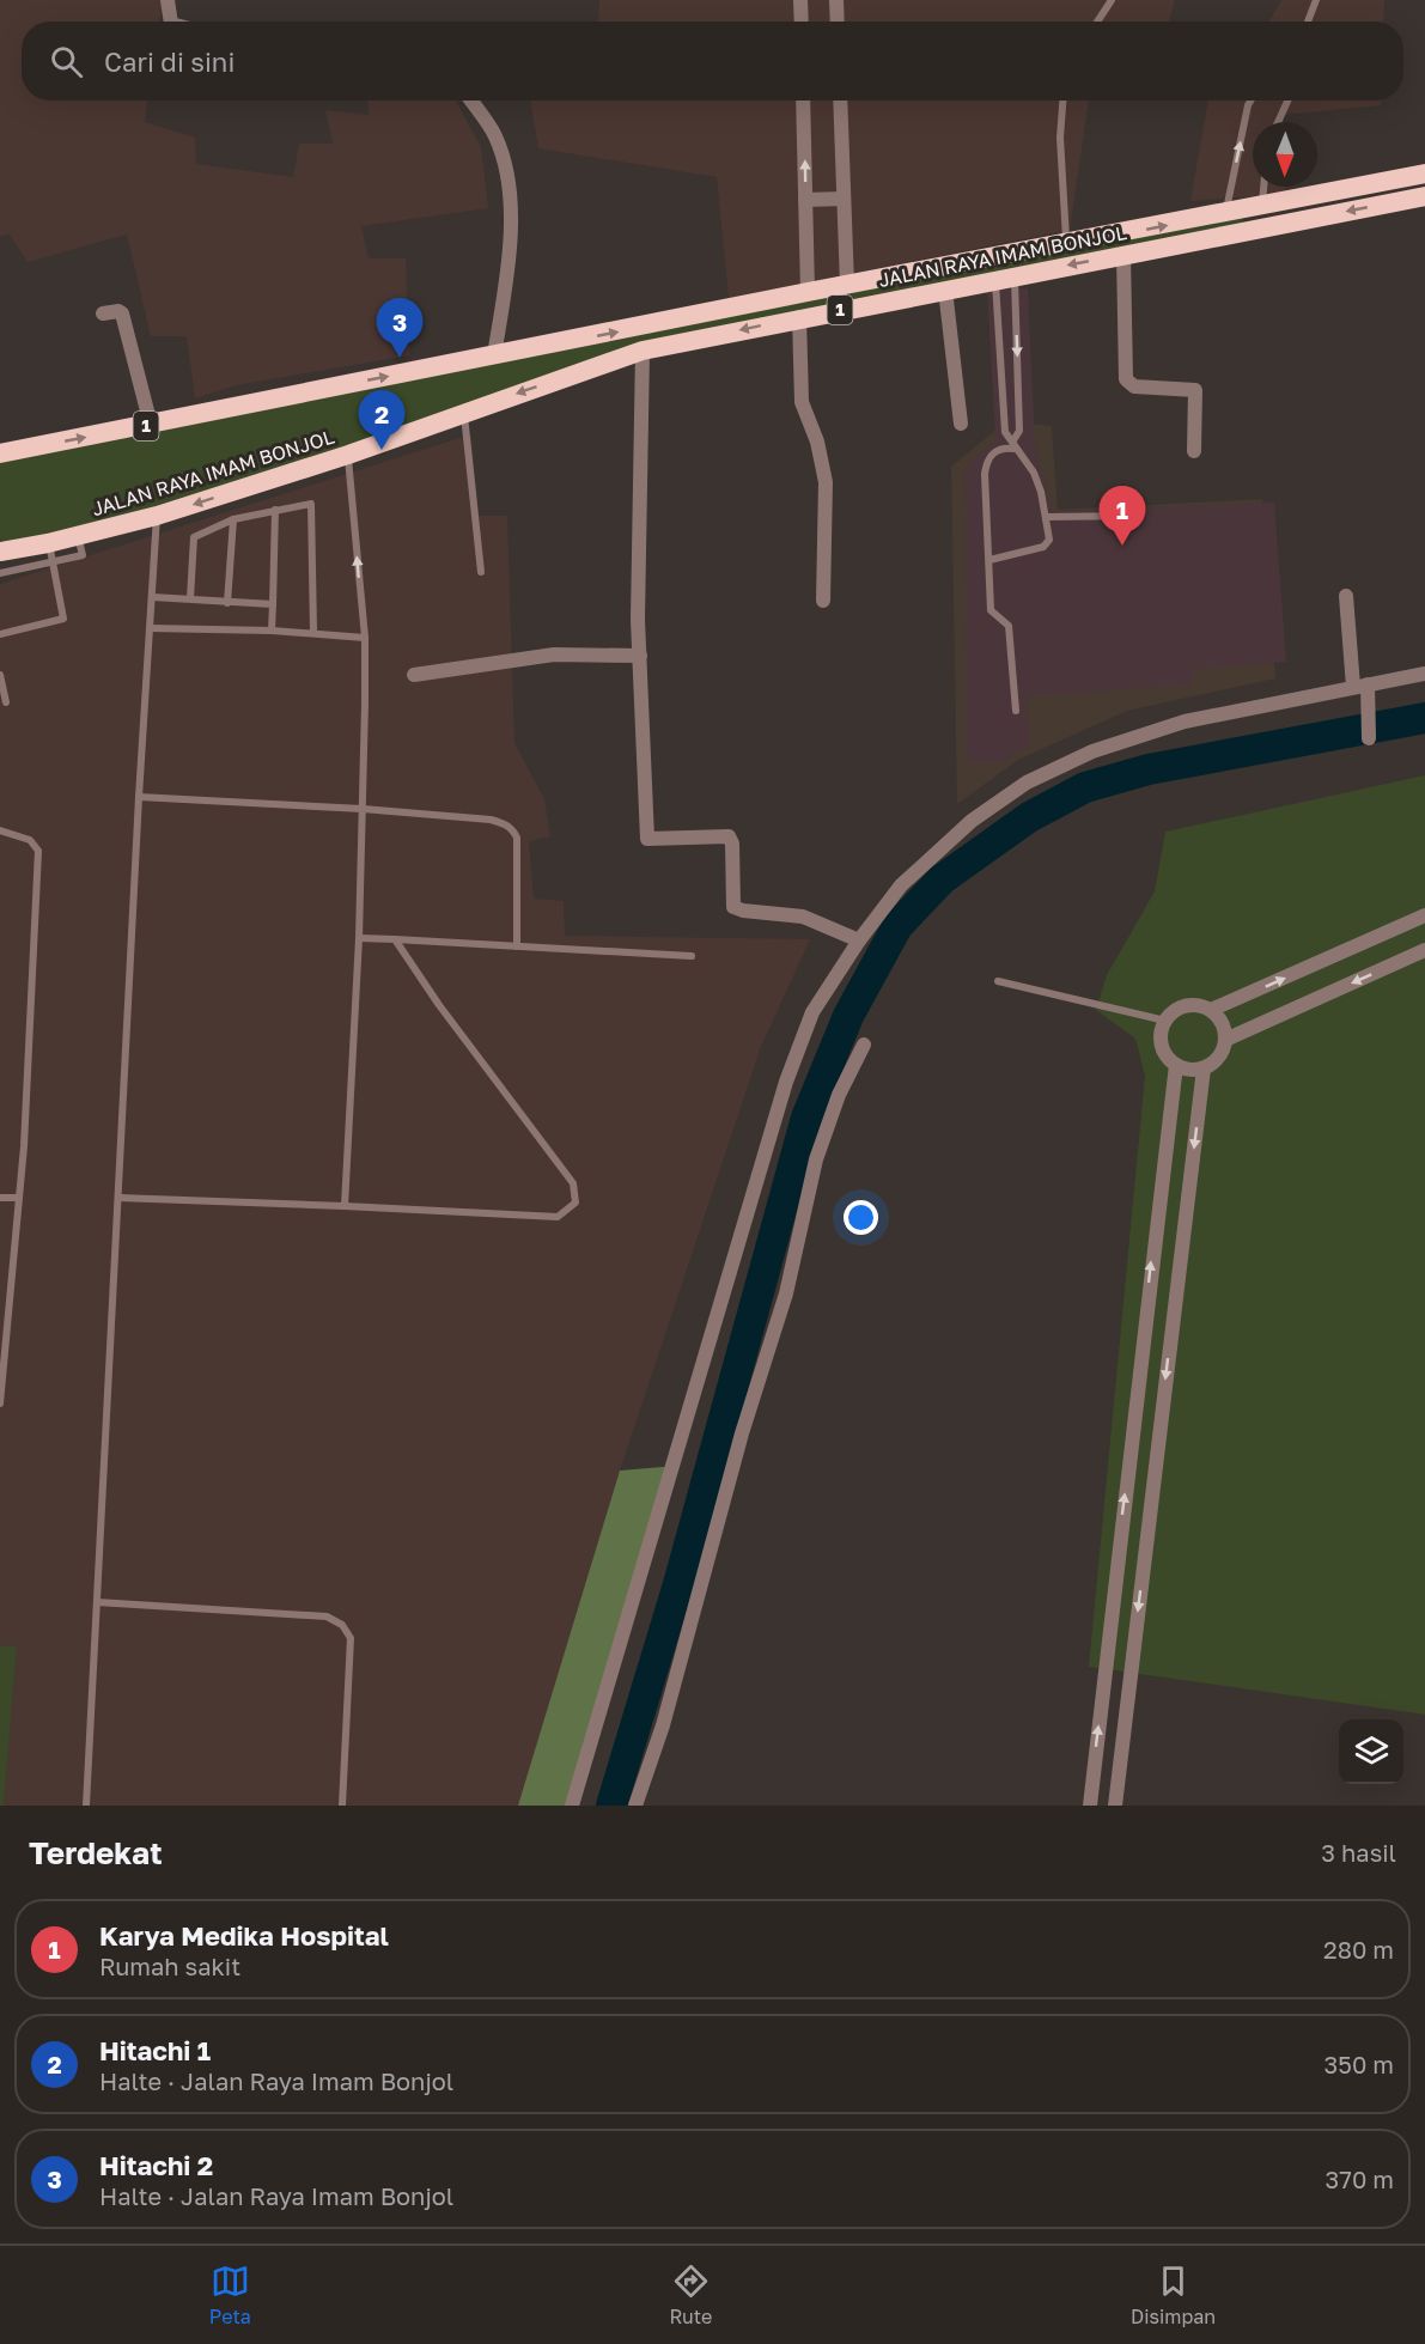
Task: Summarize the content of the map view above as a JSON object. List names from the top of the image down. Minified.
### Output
{"streets":{"highway":["JALAN RAYA IMAM BONJOL","1"]},"north":"bottom","page":{"search":"Cari di sini","pins":["3","2","1"],"heading":["Terdekat","3 hasil"],"list":[{"mark":"1","name":"Karya Medika Hospital","note":"Rumah sakit","value":"280 m"},{"mark":"2","name":"Hitachi 1","note":"Halte · Jalan Raya Imam Bonjol","value":"350 m"},{"mark":"3","name":"Hitachi 2","note":"Halte · Jalan Raya Imam Bonjol","value":"370 m"}],"nav":["Peta","Rute","Disimpan"]}}
